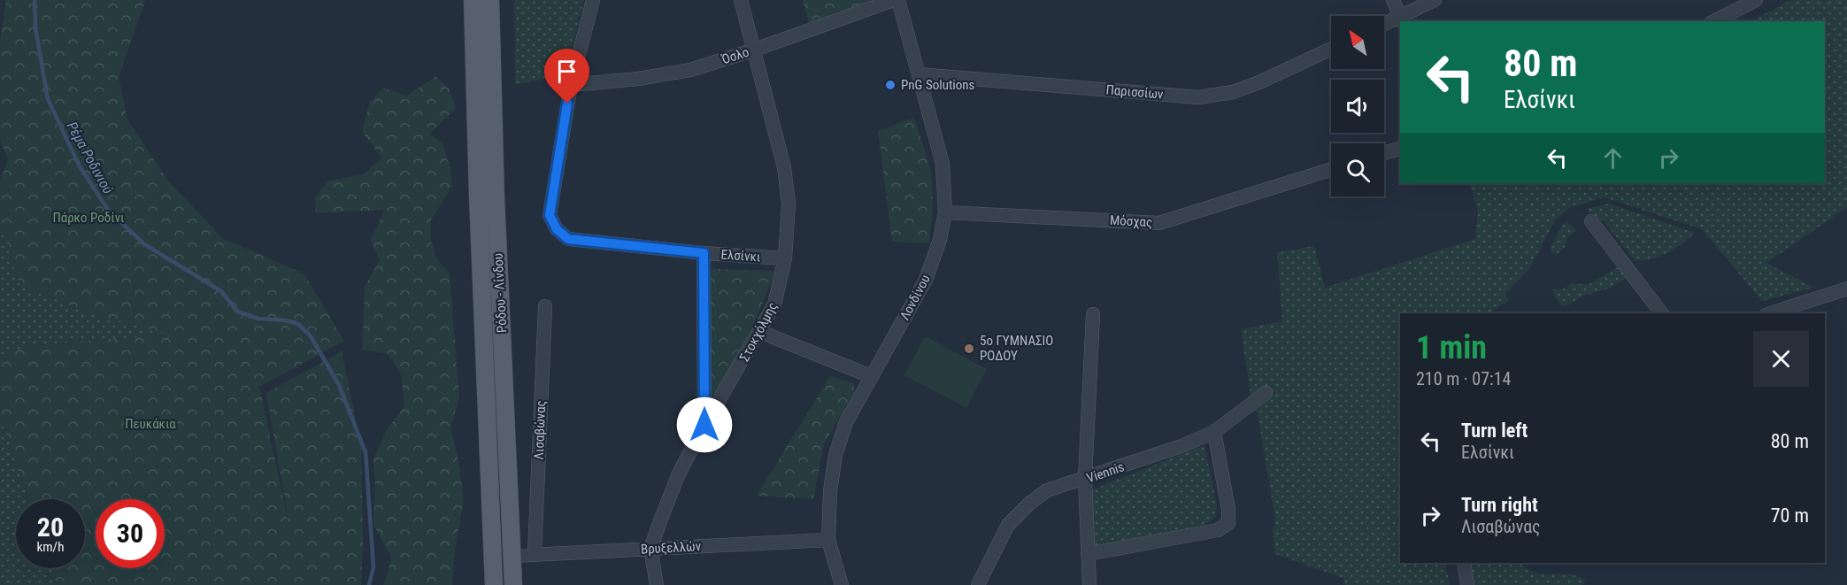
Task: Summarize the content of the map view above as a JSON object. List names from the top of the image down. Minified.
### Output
{"streets":{"main road":["Ρόδου - Λίνδου"],"street":["Όσλο","Παρισσίων","Μόσχας","Ελσίνκι","Λονδίνου","Στοκχόλμης","Λισαβώνας","Viennis","Βρυξελλών"]},"crossings":[["Όσλο","Ελσίνκι"],["Όσλο","Στοκχόλμης"],["Παρισσίων","Λονδίνου"],["Μόσχας","Λονδίνου"],["Ελσίνκι","Στοκχόλμης"],["Ρόδου - Λίνδου","Βρυξελλών"],["Λονδίνου","Βρυξελλών"],["Στοκχόλμης","Βρυξελλών"],["Λισαβώνας","Βρυξελλών"]],"water":["Ρέμα Ροδινιού"],"parks":["Πάρκο Ροδίνι","Πευκάκια"],"places":["PnG Solutions","5ο ΓΥΜΝΑΣΙΟ ΡΟΔΟΥ"],"north":"top left","page":{"turn":["80 m","Ελσίνκι"],"heading":["1 min","210 m · 07:14"],"list":[{"name":"Turn left","note":"Ελσίνκι","value":"80 m"},{"name":"Turn right","note":"Λισαβώνας","value":"70 m"}],"speed":"20 km/h","limit":"30"}}
